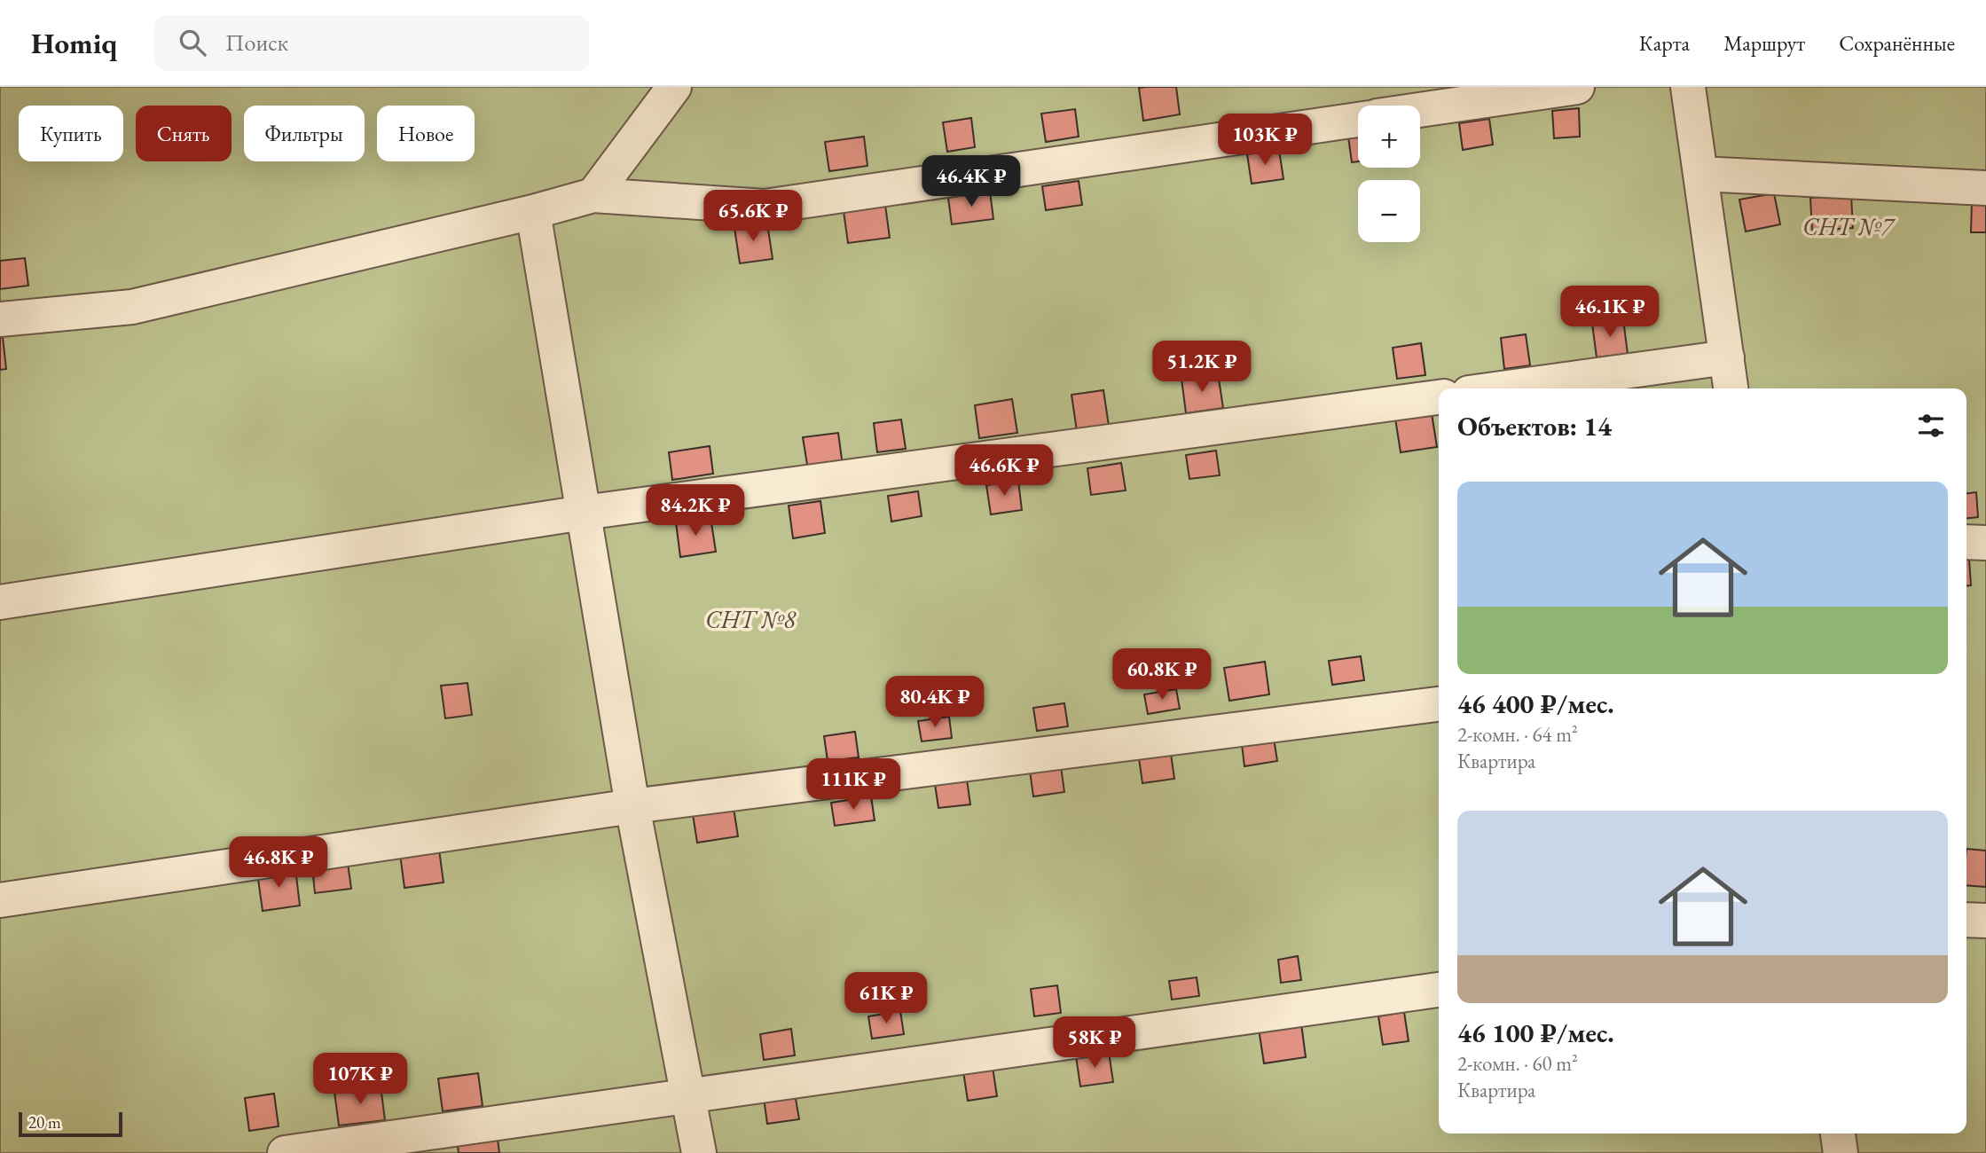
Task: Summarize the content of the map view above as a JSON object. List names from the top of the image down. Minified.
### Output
{"parks":["СНТ №7","СНТ №8"],"scale_bar":"20 m","page":{"header":"Homiq","search":"Поиск","nav":["Карта","Маршрут","Сохранённые"],"map_buttons":["+","−"],"chip":["Купить","Снять","Фильтры","Новое"],"price":["103K ₽","46.4K ₽","65.6K ₽","46.1K ₽","51.2K ₽","46.6K ₽","84.2K ₽","60.8K ₽","80.4K ₽","111K ₽","46.8K ₽","61K ₽","58K ₽","107K ₽"],"heading":"Объектов: 14","list":[{"name":"46 400 ₽/мес.","note":"2-комн. · 64 m² · Квартира"},{"name":"46 100 ₽/мес.","note":"2-комн. · 60 m² · Квартира"}],"scale":"20 m"}}
